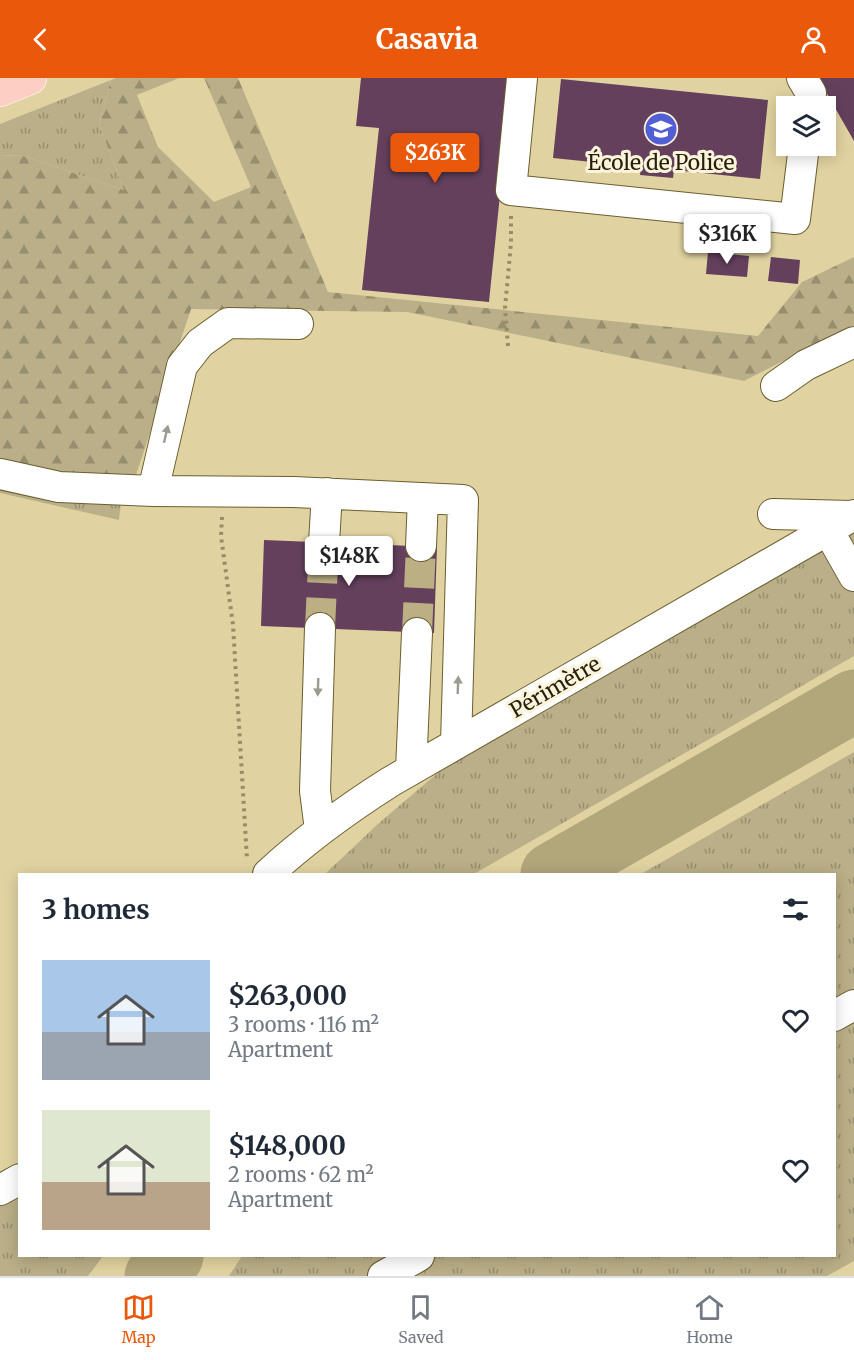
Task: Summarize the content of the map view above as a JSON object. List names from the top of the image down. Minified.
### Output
{"streets":{"lane":["Périmètre"]},"places":{"school or university":["École de Police"]},"page":{"header":"Casavia","price":["$263K","$316K","$148K"],"heading":"3 homes","list":[{"name":"$263,000","note":"3 rooms · 116 m² · Apartment"},{"name":"$148,000","note":"2 rooms · 62 m² · Apartment"}],"tabs":["Map","Saved","Home"]}}
